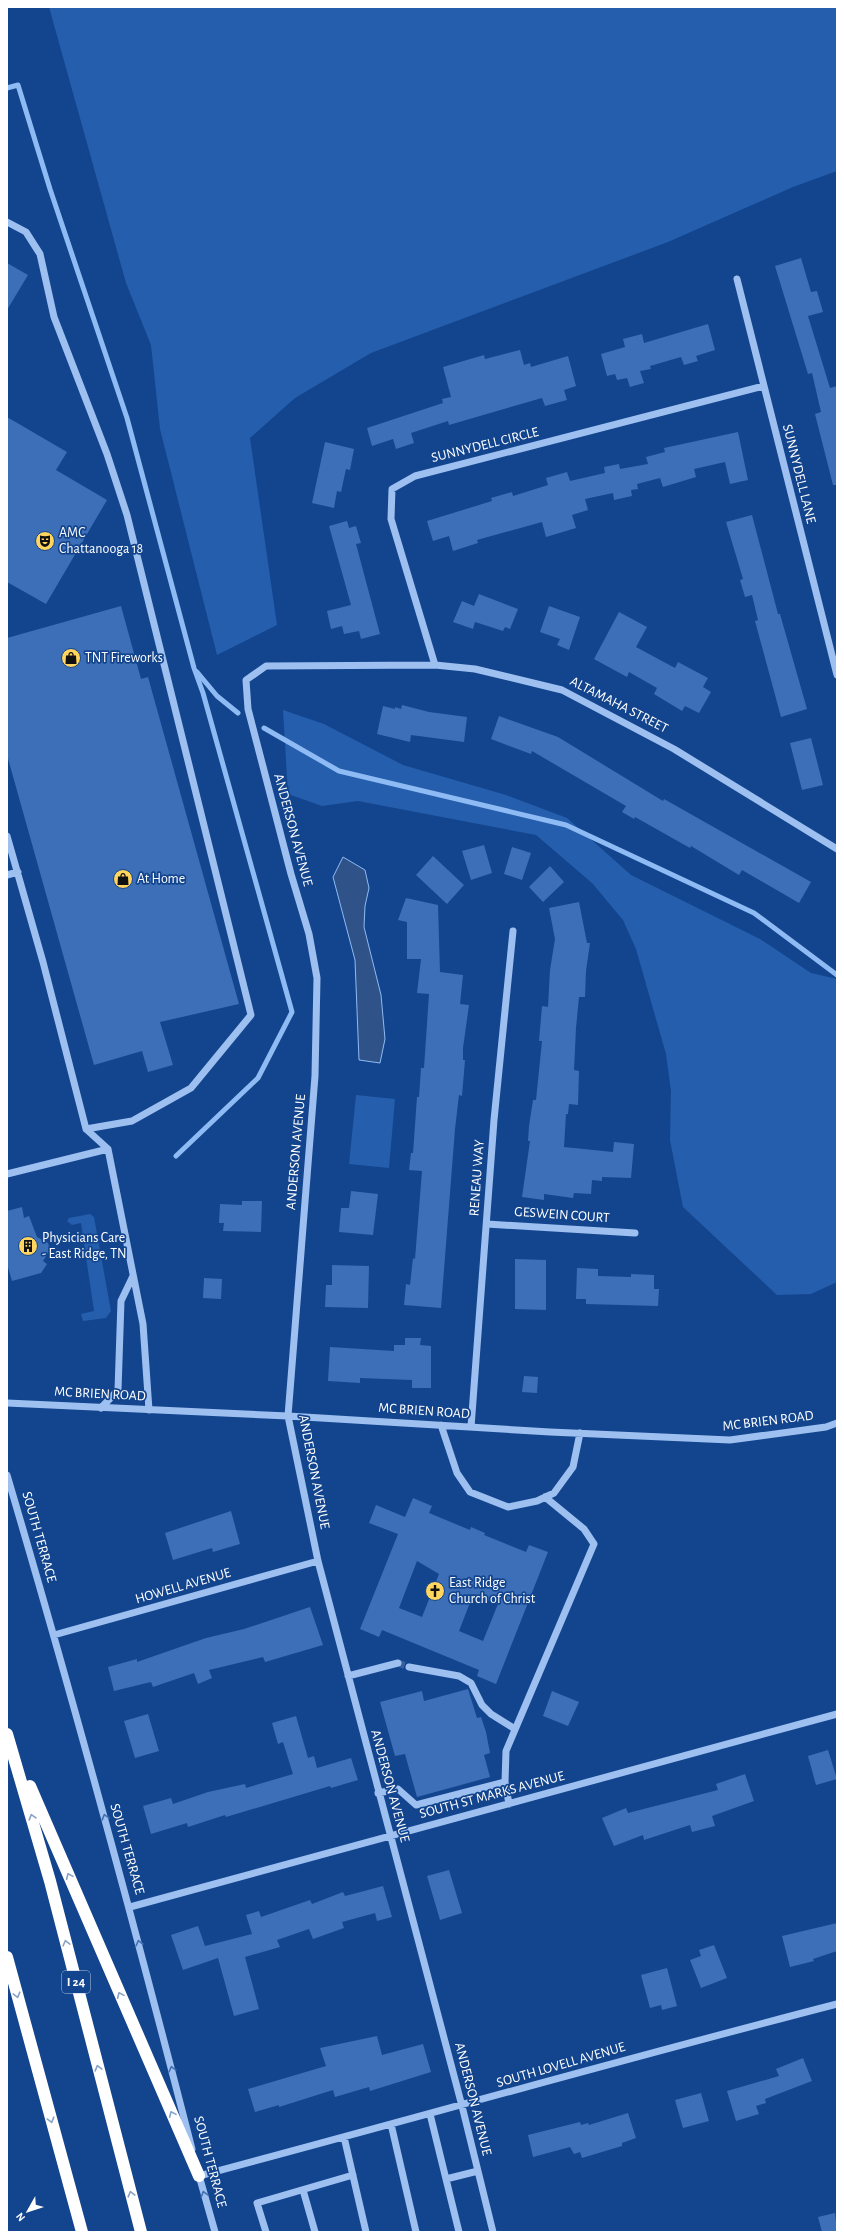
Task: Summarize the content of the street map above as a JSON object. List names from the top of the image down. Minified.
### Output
{"streets":{"highway":["I 24"],"street":["SUNNYDELL CIRCLE","SUNNYDELL LANE","ALTAMAHA STREET","ANDERSON AVENUE","RENEAU WAY","GESWEIN COURT","MC BRIEN ROAD","SOUTH TERRACE","HOWELL AVENUE","SOUTH ST MARKS AVENUE","SOUTH LOVELL AVENUE"]},"crossings":[["SUNNYDELL CIRCLE","SUNNYDELL LANE"],["SUNNYDELL CIRCLE","ALTAMAHA STREET"],["ALTAMAHA STREET","ANDERSON AVENUE"],["ANDERSON AVENUE","MC BRIEN ROAD"],["ANDERSON AVENUE","HOWELL AVENUE"],["ANDERSON AVENUE","SOUTH ST MARKS AVENUE"],["ANDERSON AVENUE","SOUTH LOVELL AVENUE"],["RENEAU WAY","GESWEIN COURT"],["RENEAU WAY","MC BRIEN ROAD"],["SOUTH TERRACE","HOWELL AVENUE"],["SOUTH TERRACE","SOUTH ST MARKS AVENUE"],["SOUTH TERRACE","SOUTH LOVELL AVENUE"]],"one_way":["SOUTH TERRACE"],"places":{"theatre":["AMC Chattanooga 18"],"shop":["TNT Fireworks","At Home"],"building":["Physicians Care - East Ridge, TN"],"church":["East Ridge Church of Christ"]},"north":"bottom left"}
